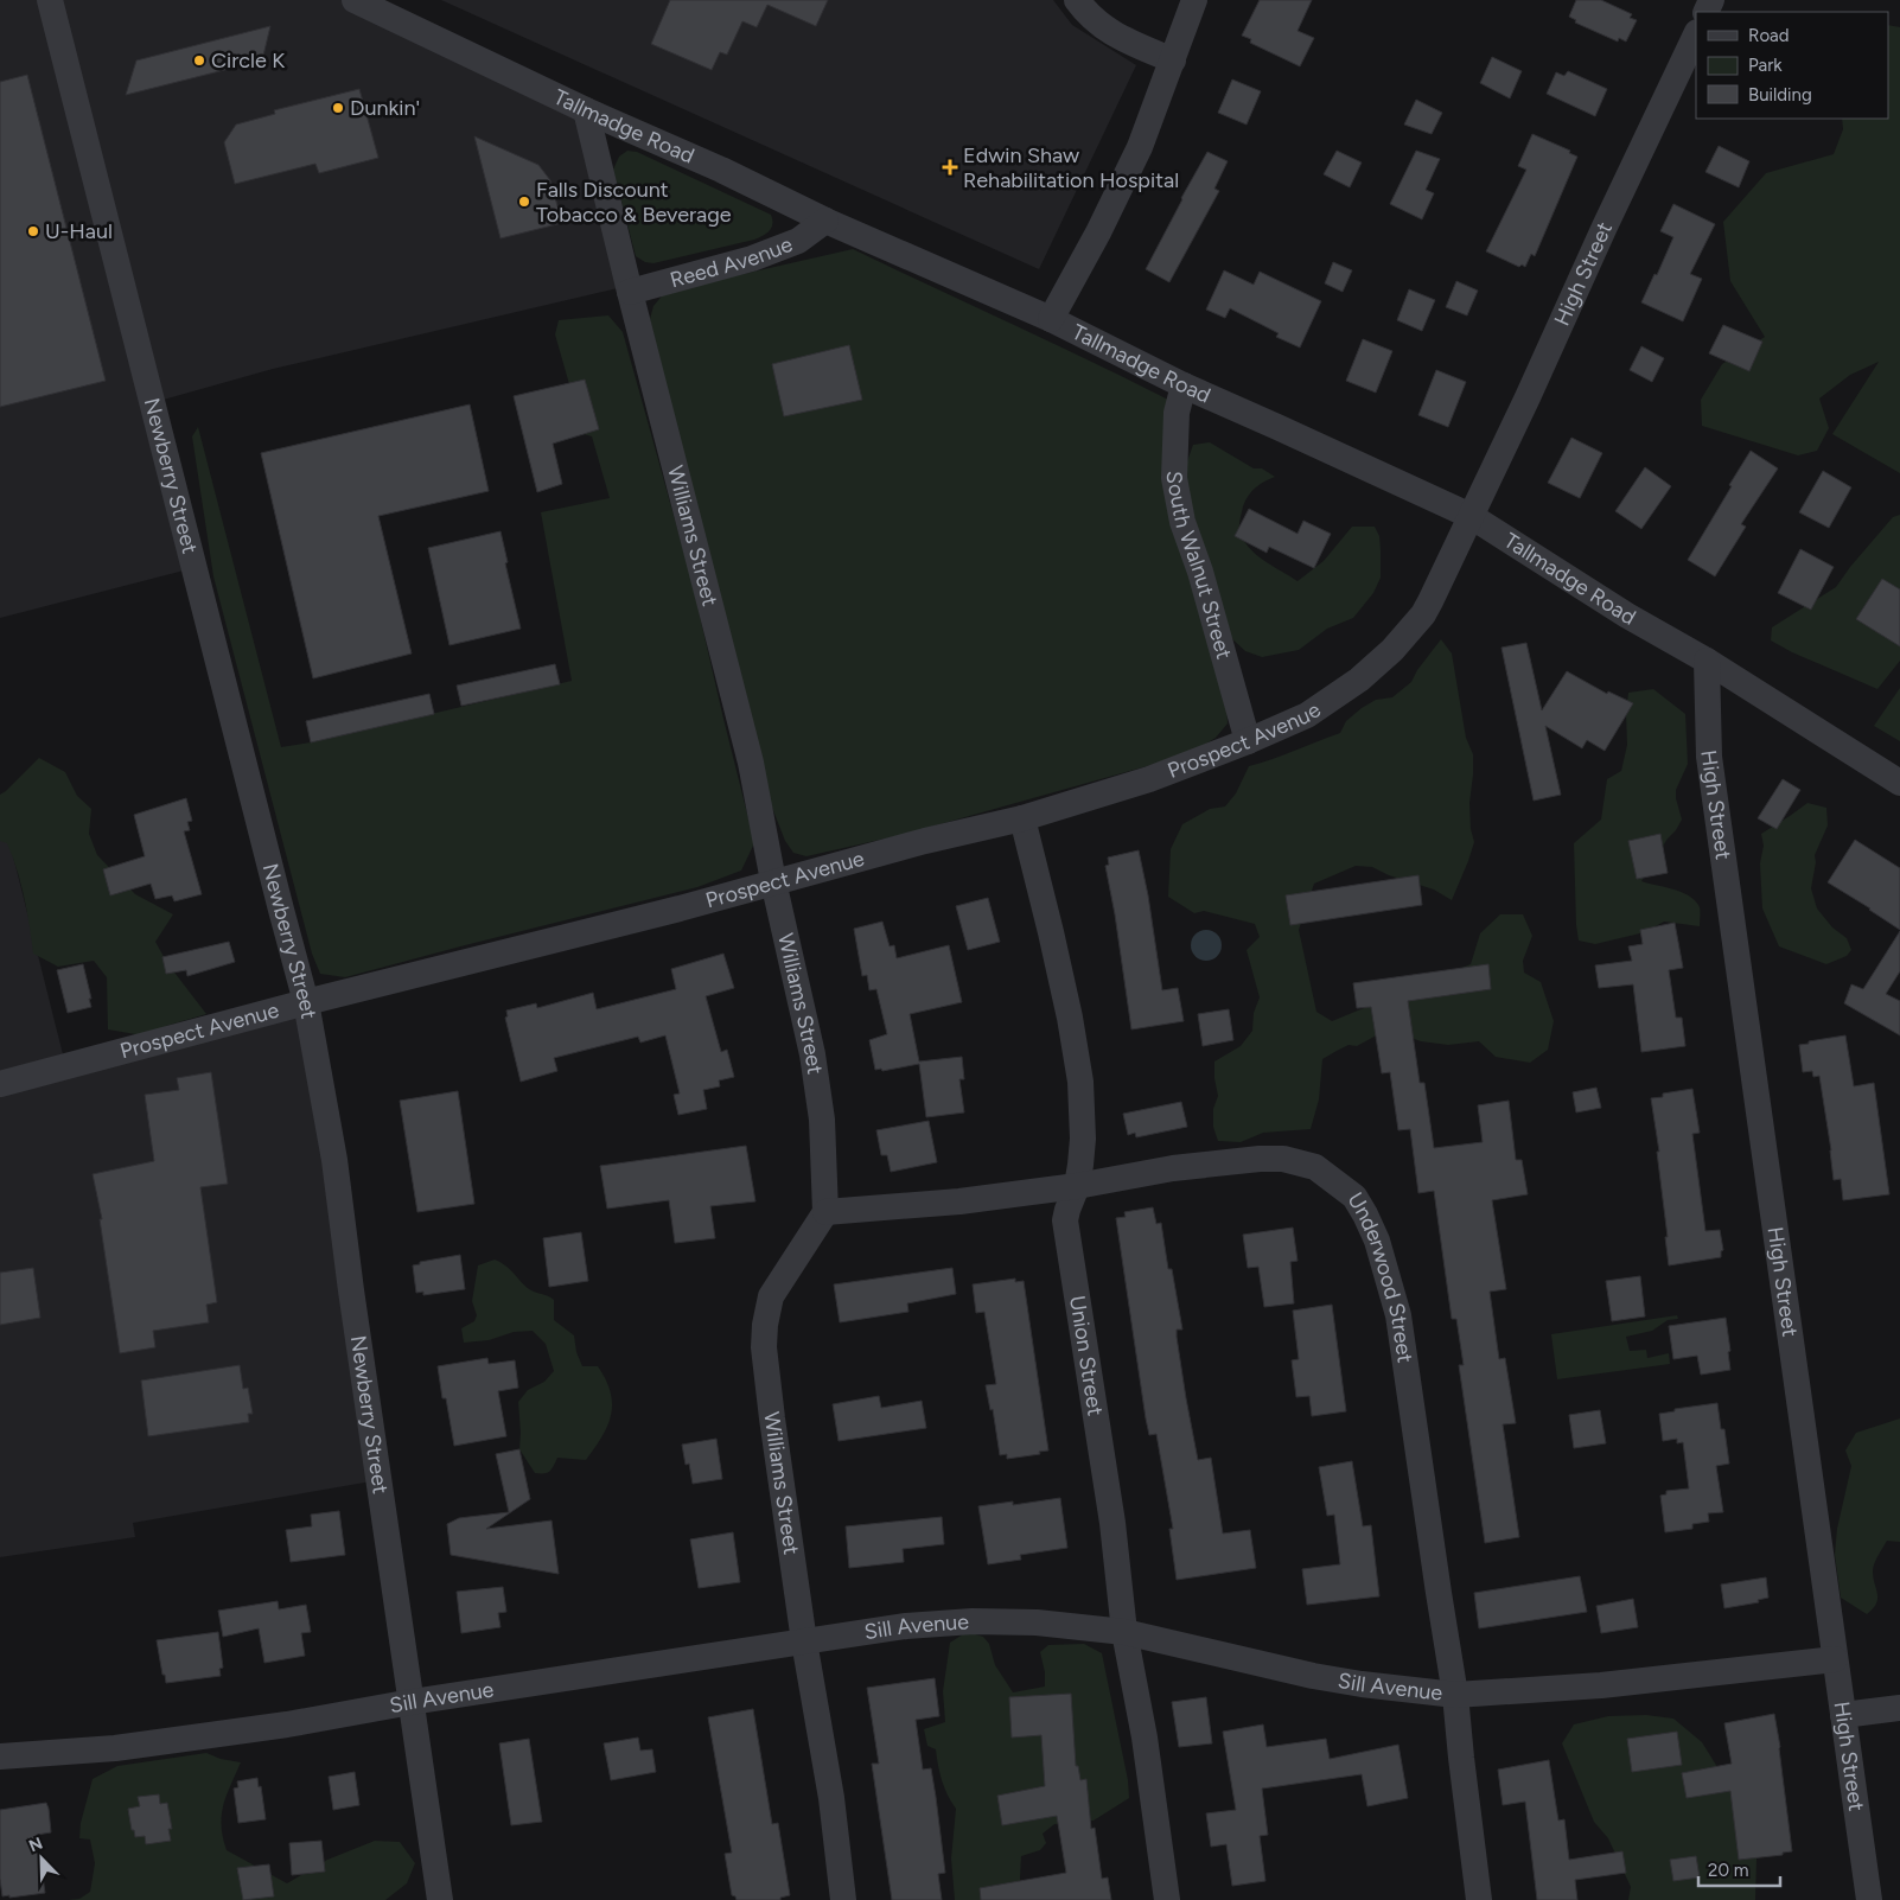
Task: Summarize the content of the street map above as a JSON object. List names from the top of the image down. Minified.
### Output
{"streets":{"street":["Tallmadge Road","Reed Avenue","High Street","Newberry Street","Williams Street","South Walnut Street","Prospect Avenue","Underwood Street","Union Street","Sill Avenue"]},"crossings":[["Tallmadge Road","Reed Avenue"],["Tallmadge Road","High Street"],["Tallmadge Road","Williams Street"],["Tallmadge Road","South Walnut Street"],["Tallmadge Road","Prospect Avenue"],["Reed Avenue","Williams Street"],["High Street","Prospect Avenue"],["High Street","Sill Avenue"],["Newberry Street","Prospect Avenue"],["Newberry Street","Sill Avenue"],["Williams Street","Prospect Avenue"],["Williams Street","Underwood Street"],["Williams Street","Sill Avenue"],["South Walnut Street","Prospect Avenue"],["Prospect Avenue","Union Street"],["Underwood Street","Union Street"],["Underwood Street","Sill Avenue"],["Union Street","Sill Avenue"]],"places":{"other":["Circle K","Dunkin'","Falls Discount Tobacco & Beverage","U-Haul"],"health":["Edwin Shaw Rehabilitation Hospital"]},"legend":["Road","Park","Building"],"scale_bar":"20 m","north":"top left"}
